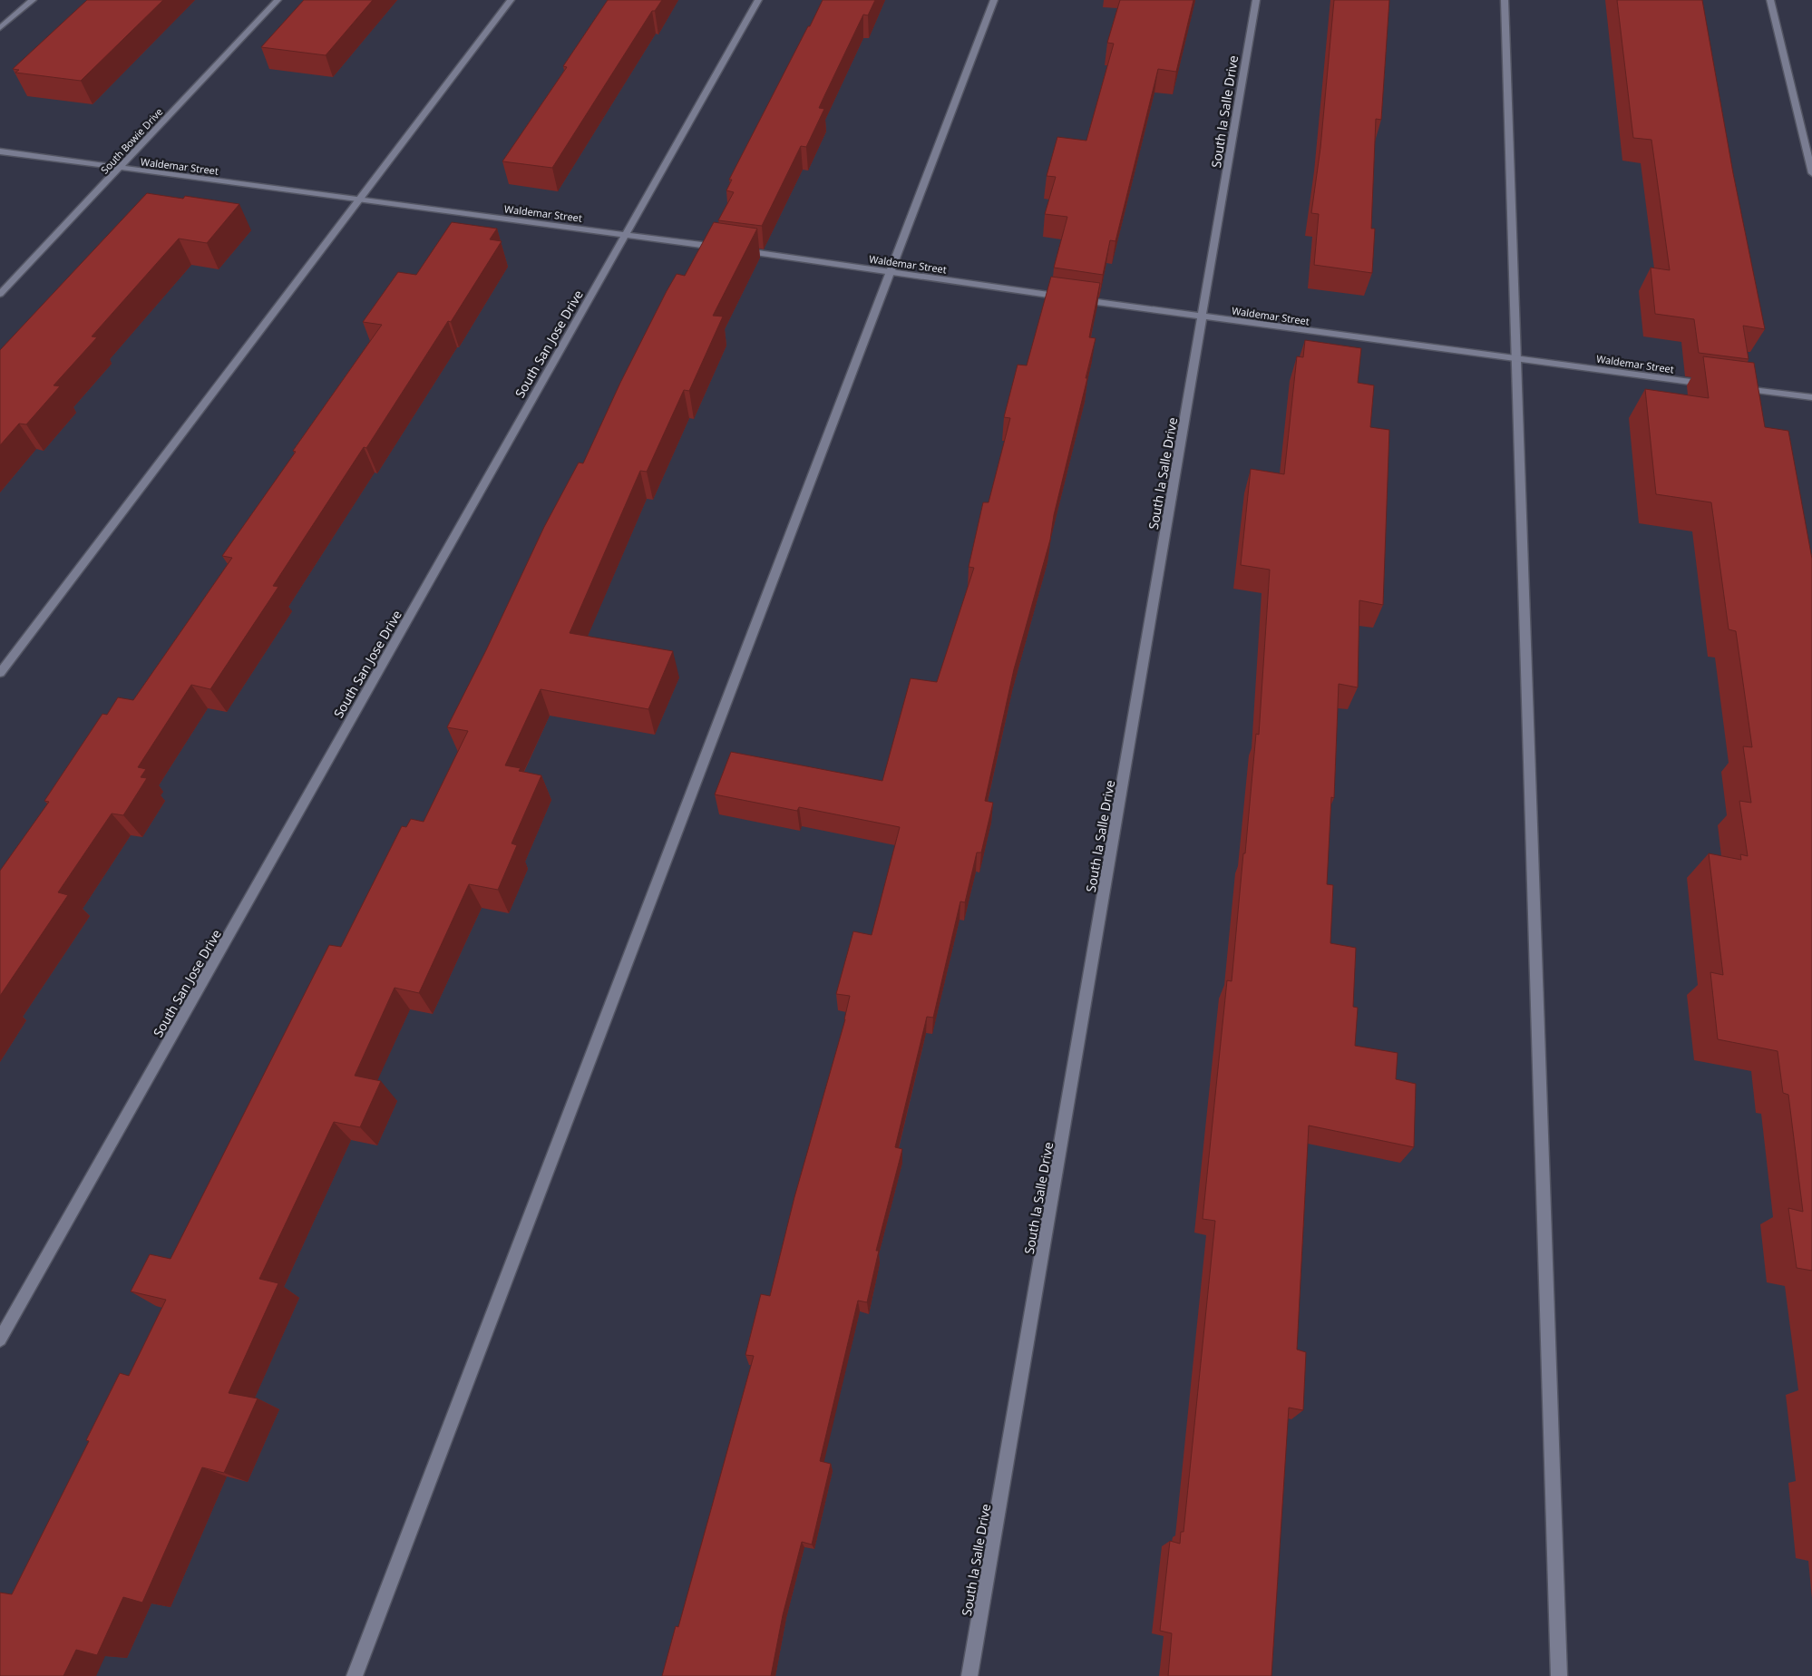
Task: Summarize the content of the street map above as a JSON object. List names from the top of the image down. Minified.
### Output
{"streets":{"street":["South la Salle Drive","South Bowie Drive","Waldemar Street","South San Jose Drive"]},"crossings":[["South la Salle Drive","Waldemar Street"],["South Bowie Drive","Waldemar Street"],["Waldemar Street","South San Jose Drive"]]}
